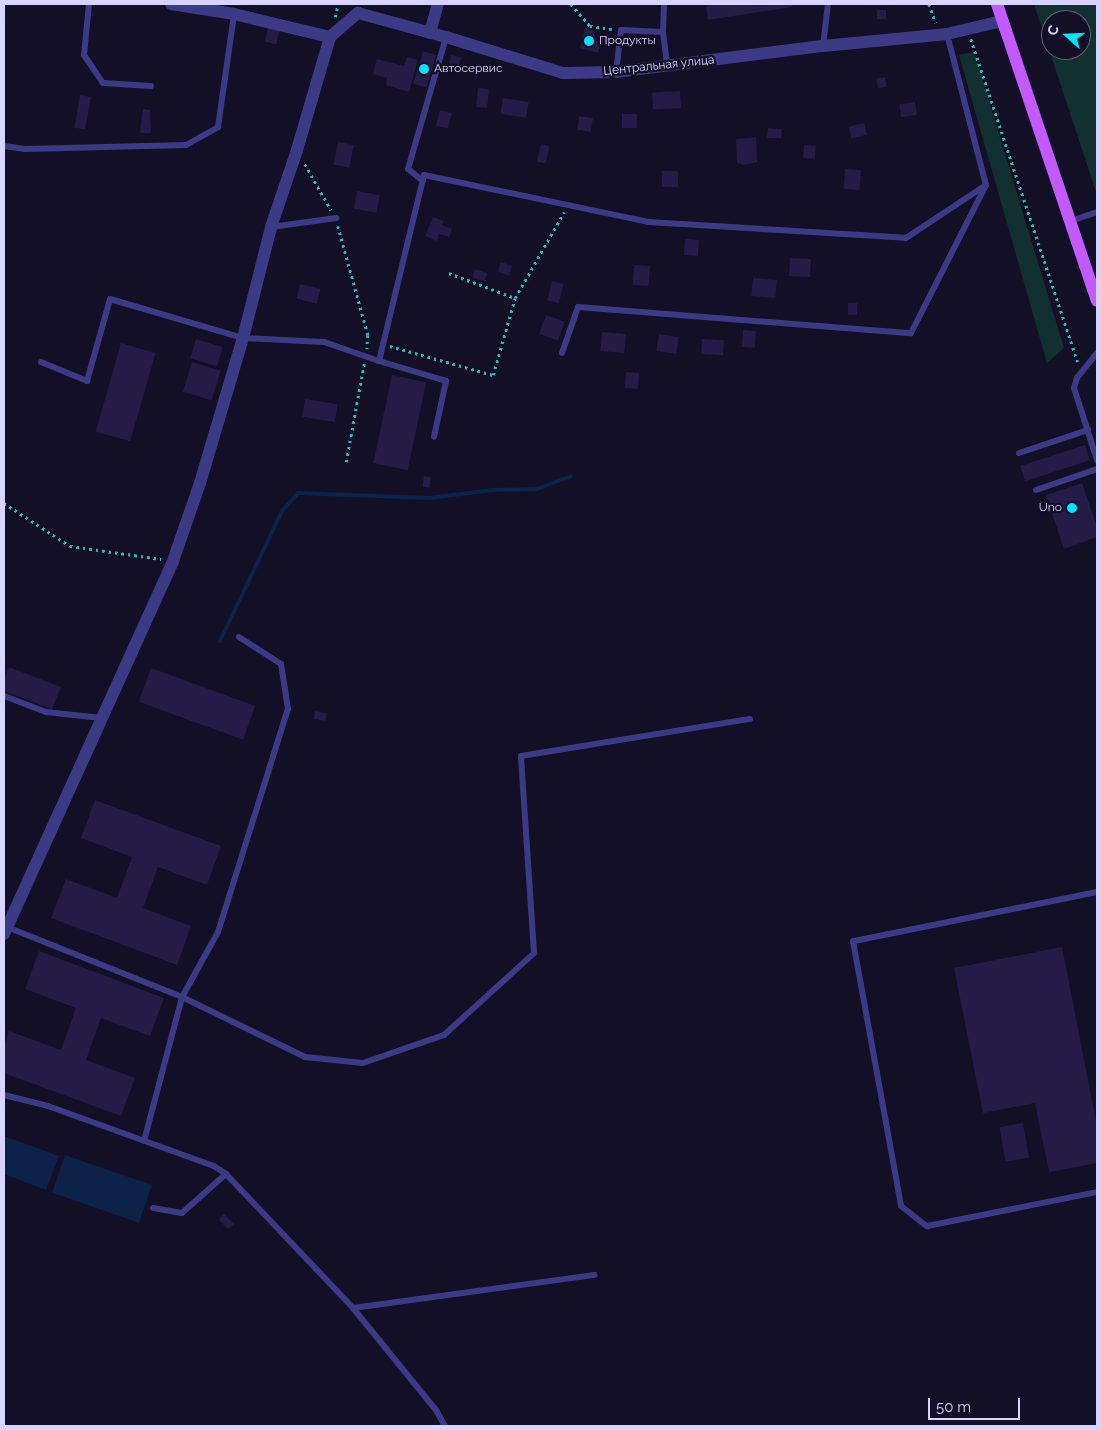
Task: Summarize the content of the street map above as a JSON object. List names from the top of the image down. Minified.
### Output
{"streets":{"street":["Центральная улица"]},"places":["Продукты","Автосервис","Uno"],"scale_bar":"50 m","north":"left"}
